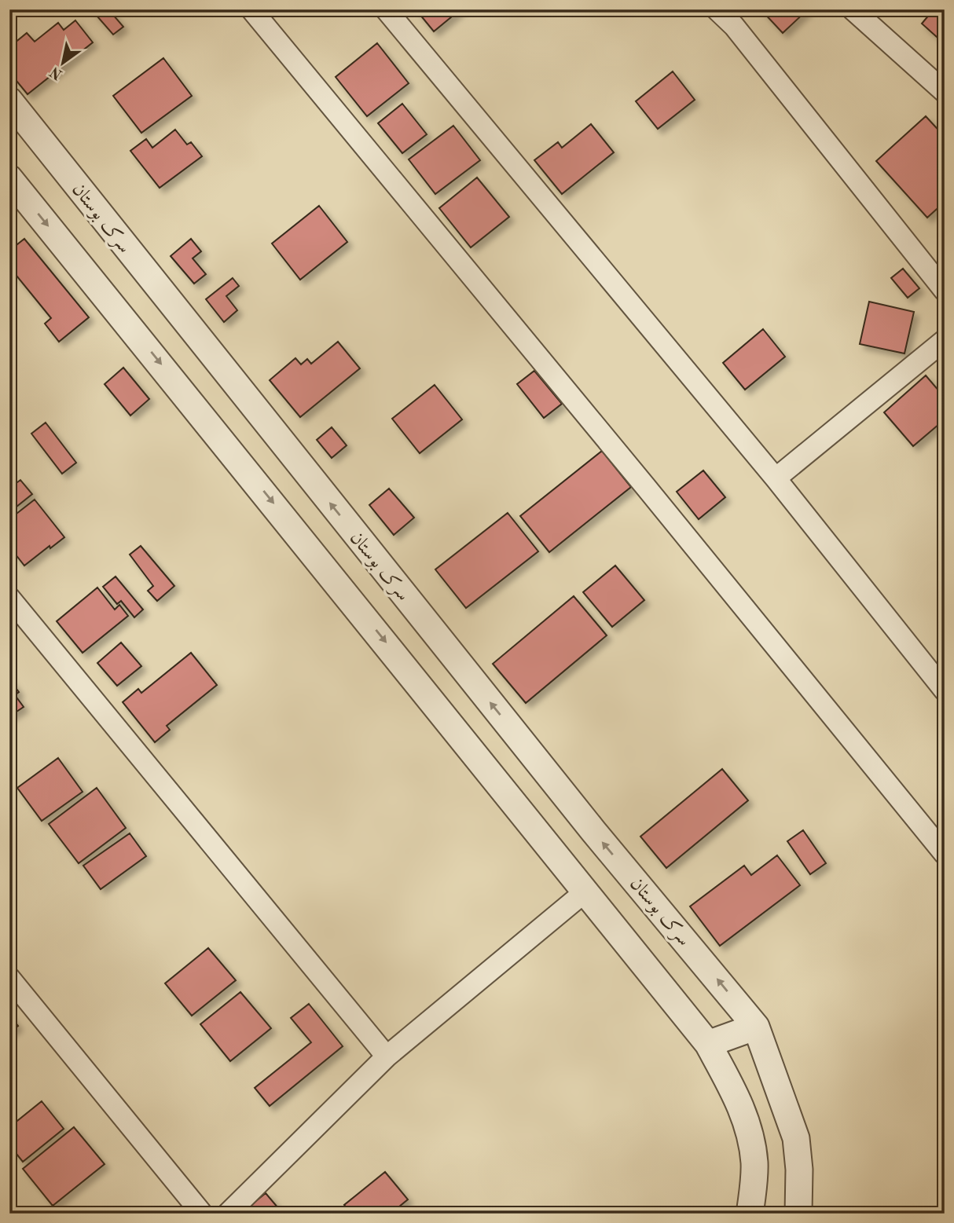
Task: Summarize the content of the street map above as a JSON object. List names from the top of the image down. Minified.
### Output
{"streets":{"street":["سرک بوستان"]},"north":"bottom left"}
